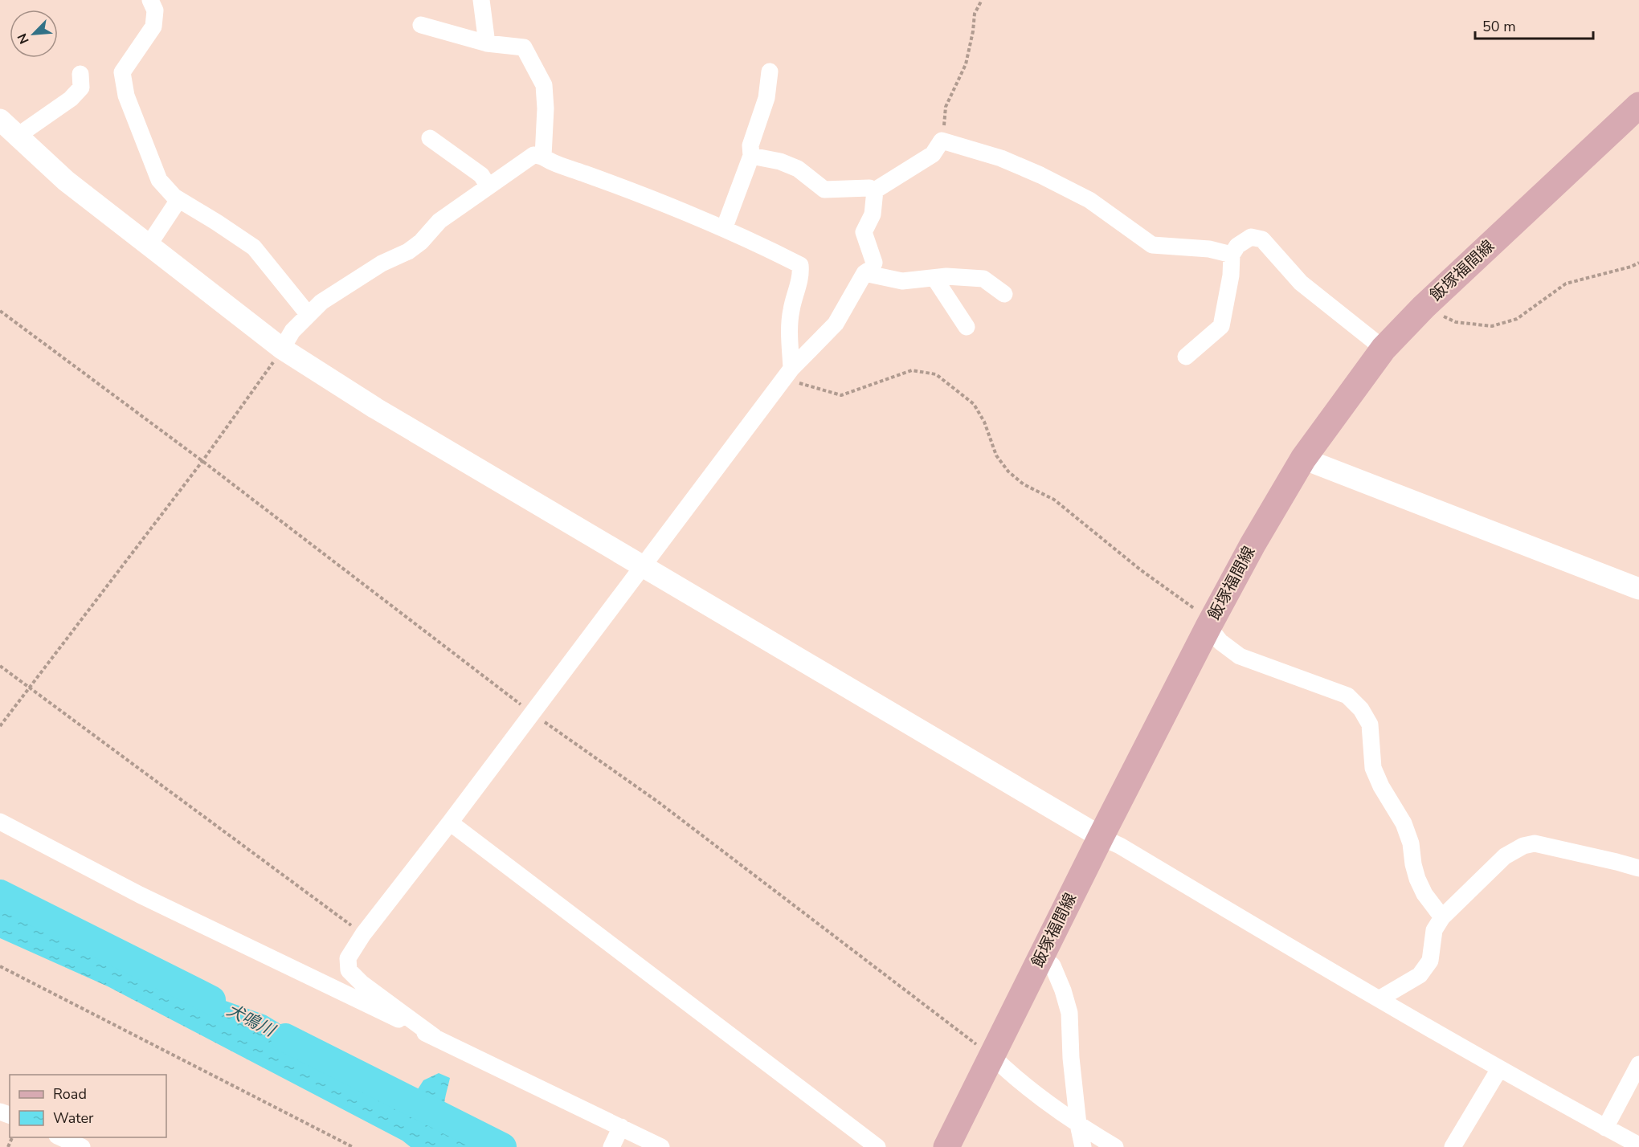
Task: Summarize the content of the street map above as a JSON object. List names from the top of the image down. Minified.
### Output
{"streets":{"main road":["飯塚福間線"]},"water":["犬鳴川"],"legend":["Road","Water"],"scale_bar":"50 m","north":"bottom left"}
